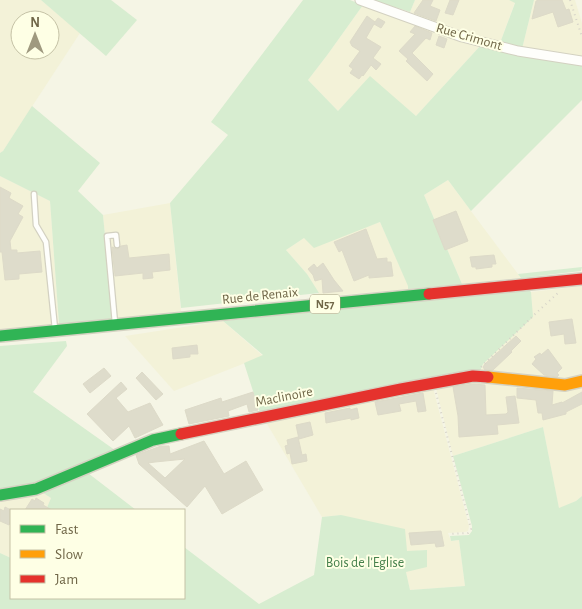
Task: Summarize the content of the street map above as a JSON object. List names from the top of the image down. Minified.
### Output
{"streets":{"street":["Rue Crimont","Rue de Renaix","N57","Maclinoire"]},"parks":["Bois de l'Eglise"],"legend":["Fast","Slow","Jam"],"north":"top"}
